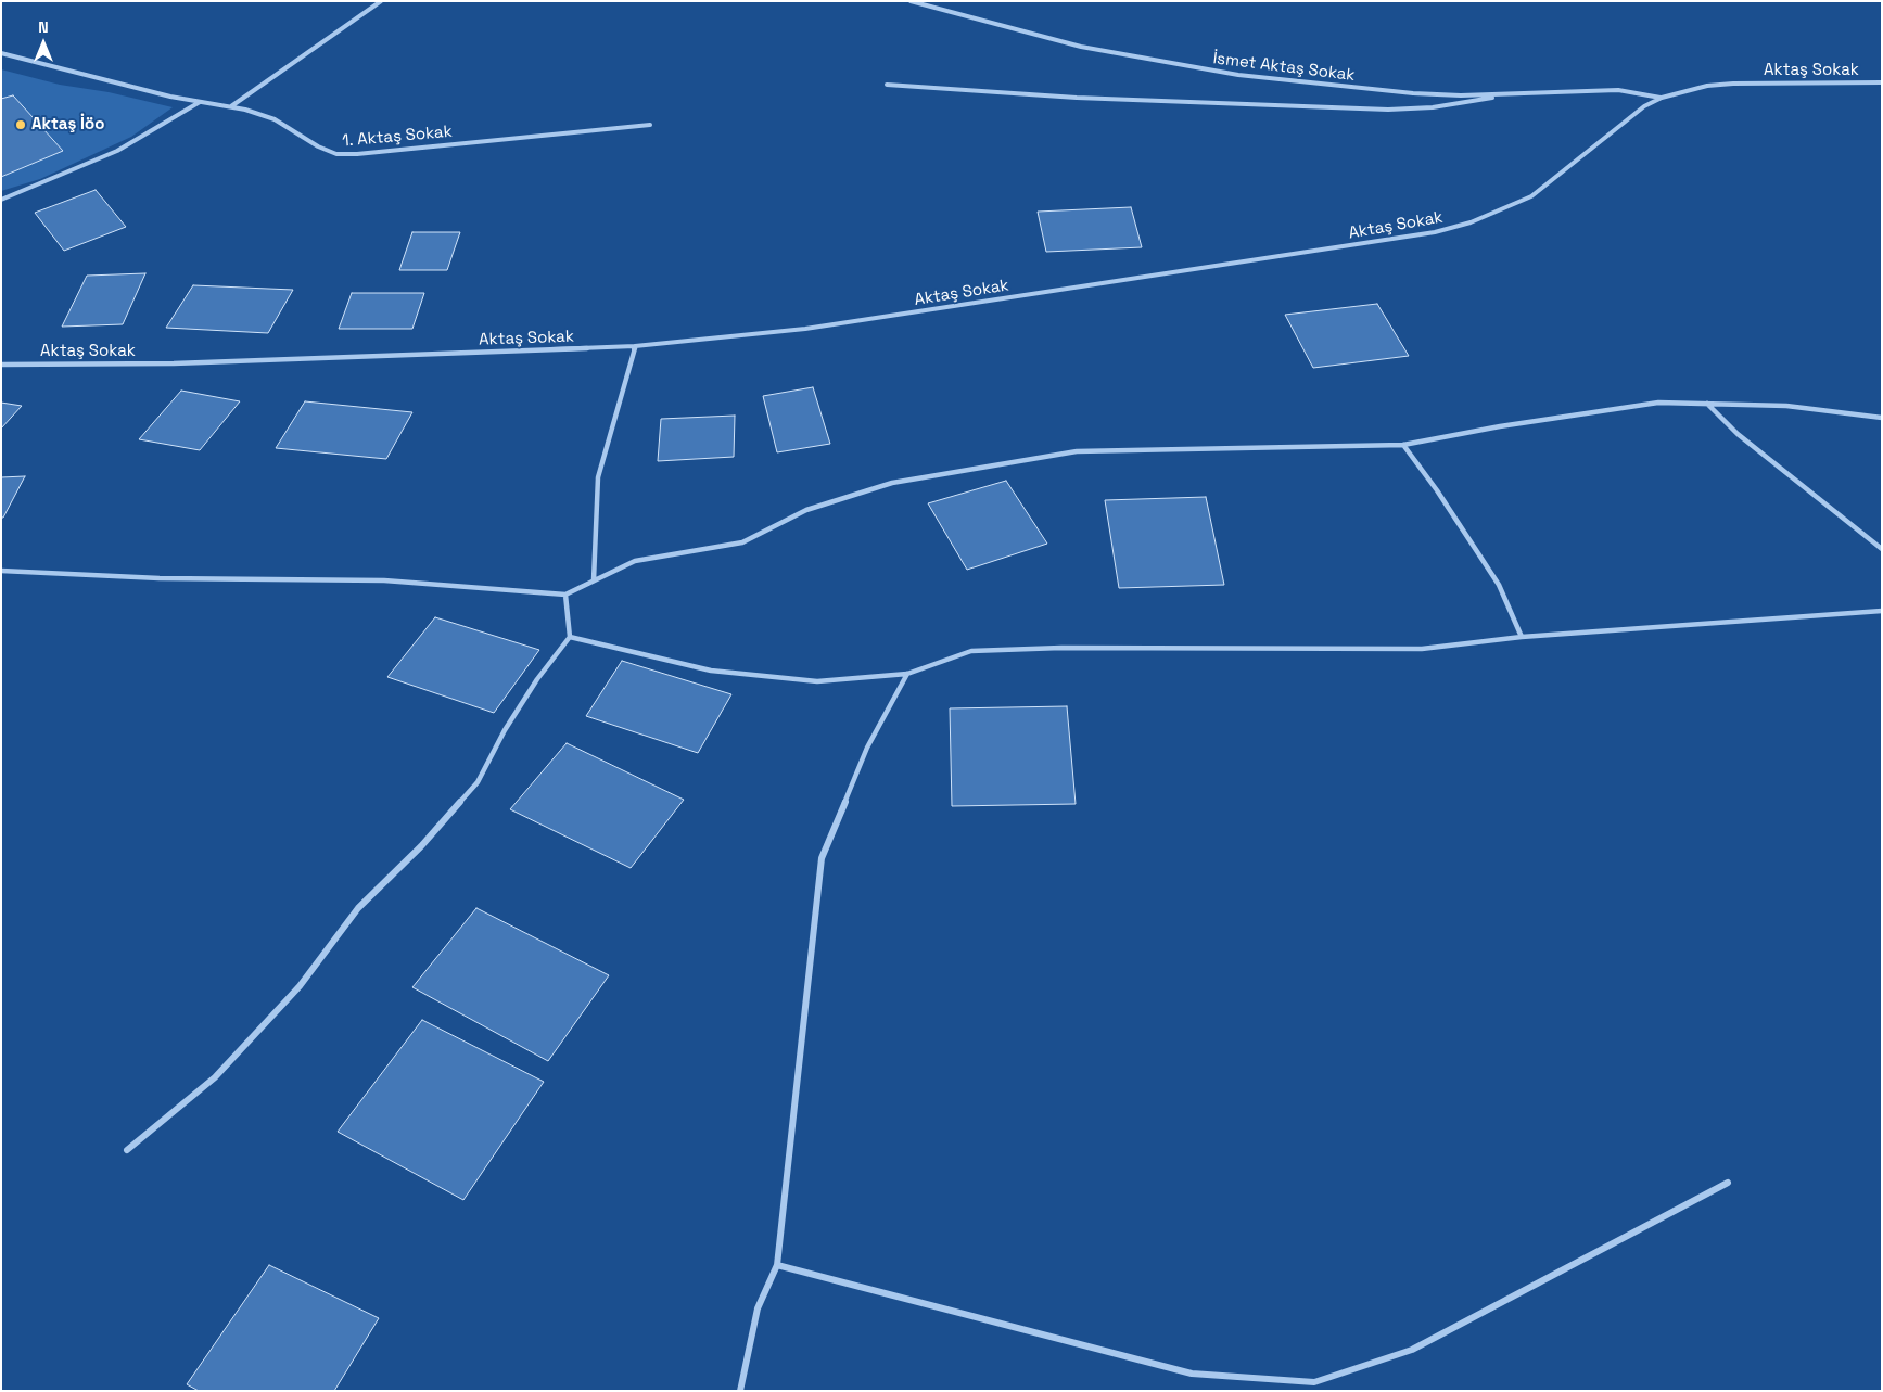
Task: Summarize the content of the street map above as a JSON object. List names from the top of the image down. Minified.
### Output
{"streets":{"street":["İsmet Aktaş Sokak","Aktaş Sokak","1. Aktaş Sokak"]},"crossings":[["İsmet Aktaş Sokak","Aktaş Sokak"]],"places":["Aktaş İöo"],"north":"top"}
